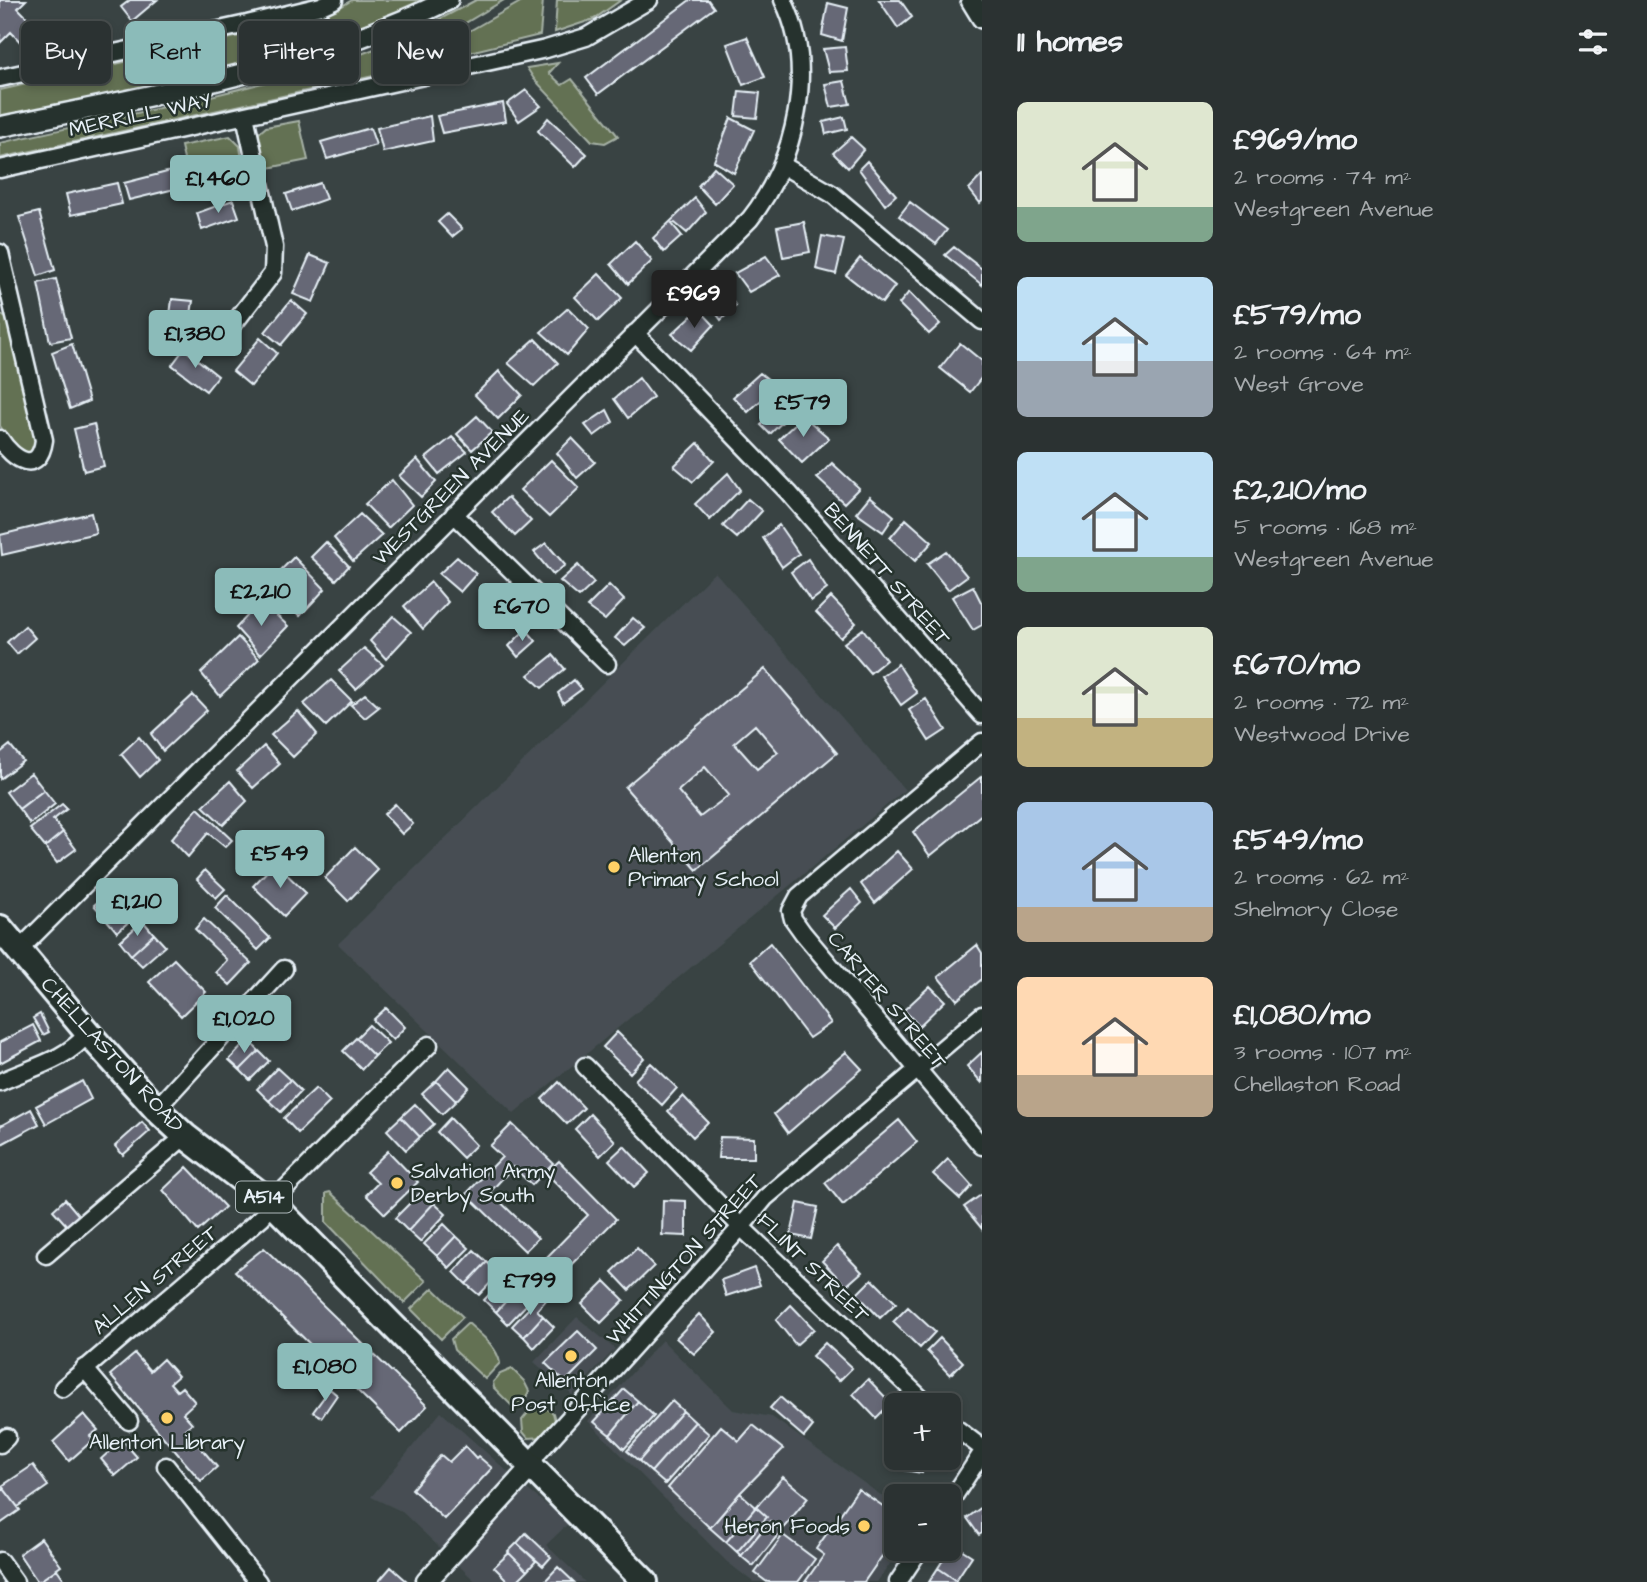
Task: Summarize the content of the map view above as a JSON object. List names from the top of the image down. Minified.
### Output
{"streets":{"main road":["CHELLASTON ROAD","A514"],"street":["MERRILL WAY","WESTGREEN AVENUE","BENNETT STREET","CARTER STREET","WHITTINGTON STREET","FLINT STREET","ALLEN STREET"]},"crossings":[["WESTGREEN AVENUE","BENNETT STREET"],["WESTGREEN AVENUE","CHELLASTON ROAD"],["CARTER STREET","WHITTINGTON STREET"],["CHELLASTON ROAD","A514"],["CHELLASTON ROAD","WHITTINGTON STREET"],["CHELLASTON ROAD","ALLEN STREET"],["A514","WHITTINGTON STREET"],["WHITTINGTON STREET","FLINT STREET"]],"places":["Allenton Primary School","Salvation Army Derby South","Allenton Post Office","Allenton Library","Heron Foods"],"page":{"heading":"11 homes","chip":["Buy","Rent","Filters","New"],"list":[{"name":"£969/mo","note":"2 rooms · 74 m² · Westgreen Avenue"},{"name":"£579/mo","note":"2 rooms · 64 m² · West Grove"},{"name":"£2,210/mo","note":"5 rooms · 168 m² · Westgreen Avenue"},{"name":"£670/mo","note":"2 rooms · 72 m² · Westwood Drive"},{"name":"£549/mo","note":"2 rooms · 62 m² · Shelmory Close"},{"name":"£1,080/mo","note":"3 rooms · 107 m² · Chellaston Road"}],"price":["£1,460","£969","£1,380","£579","£2,210","£670","£549","£1,210","£1,020","£799","£1,080"],"map_buttons":["+","−"]}}
